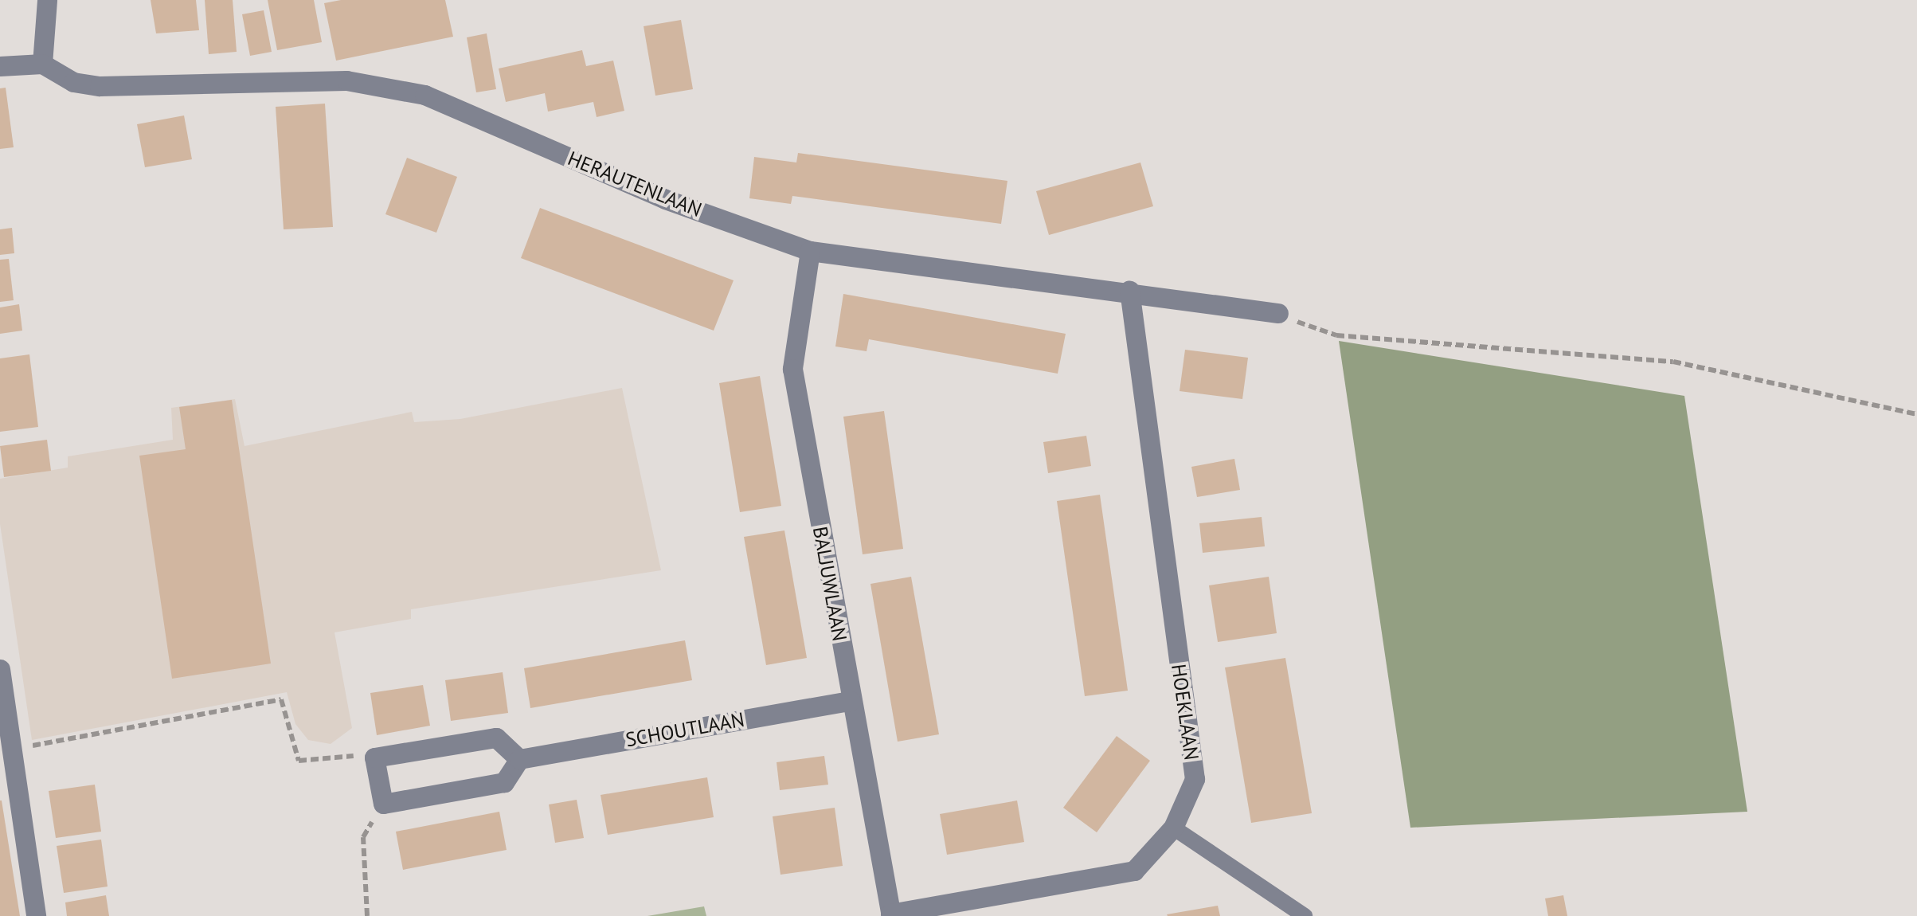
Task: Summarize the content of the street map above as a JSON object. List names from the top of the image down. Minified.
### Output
{"streets":{"street":["HERAUTENLAAN","BALJUWLAAN","HOEKLAAN","SCHOUTLAAN"]},"crossings":[["HERAUTENLAAN","BALJUWLAAN"],["HERAUTENLAAN","HOEKLAAN"],["BALJUWLAAN","HOEKLAAN"],["BALJUWLAAN","SCHOUTLAAN"]]}
